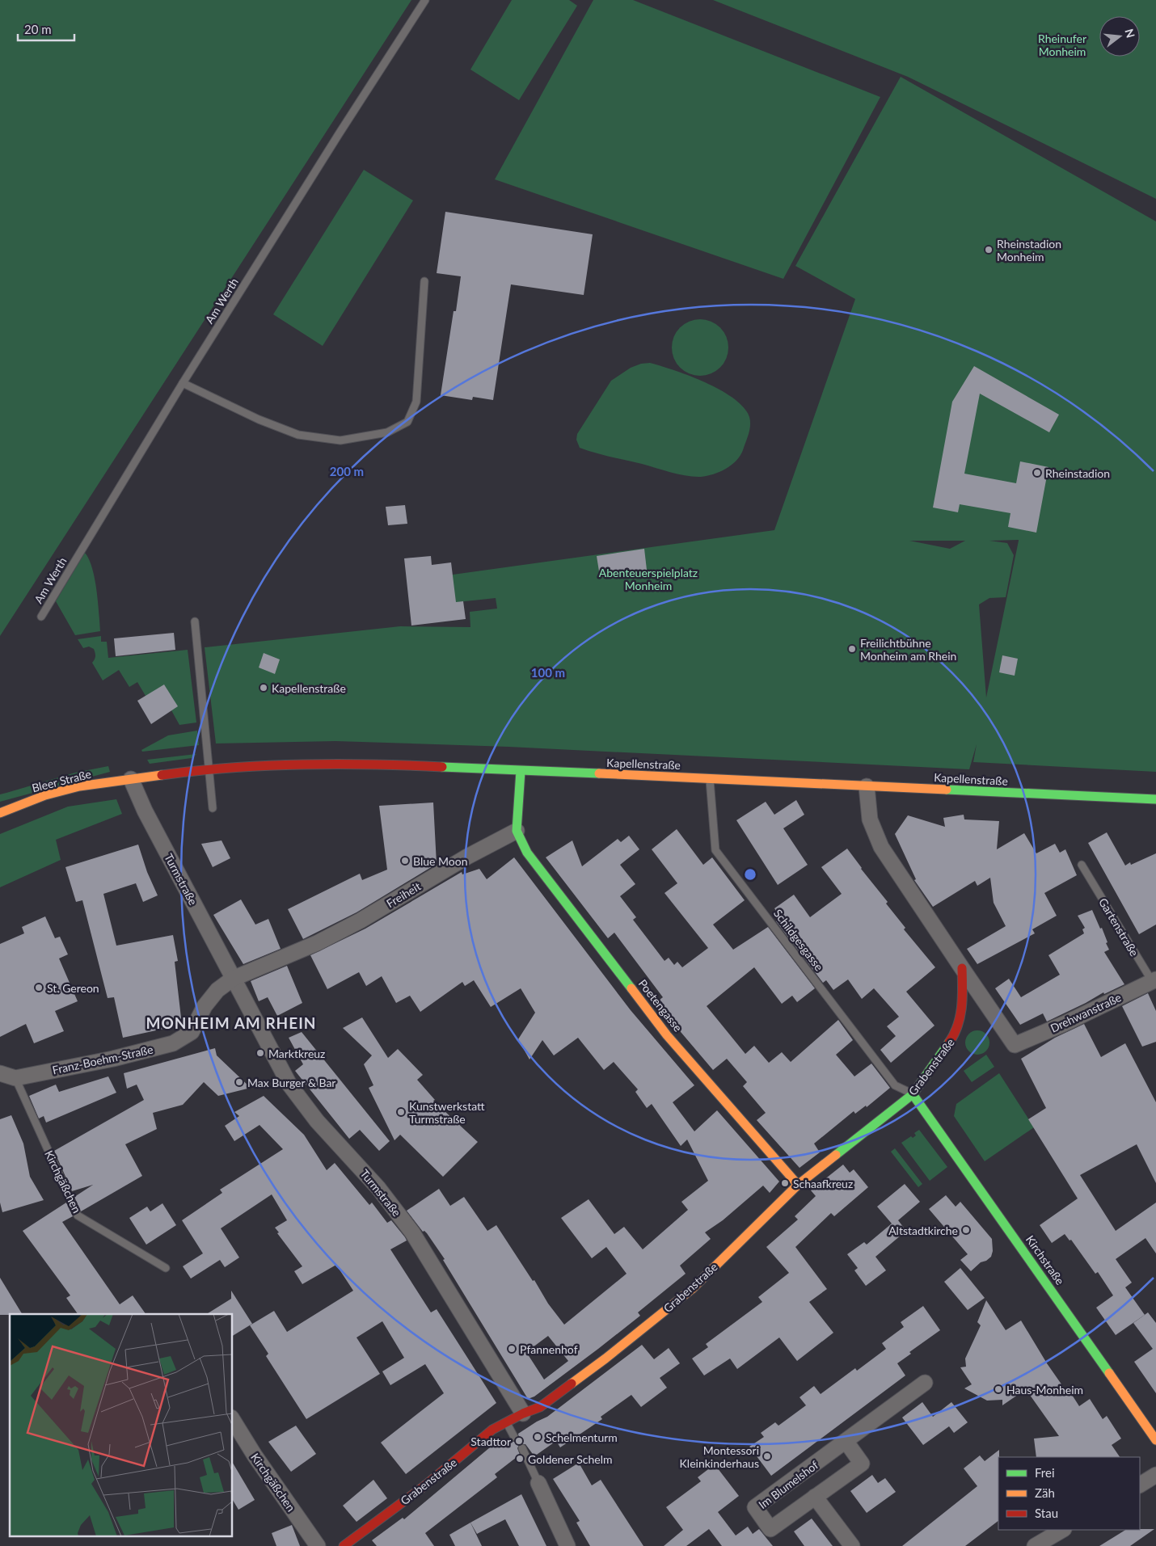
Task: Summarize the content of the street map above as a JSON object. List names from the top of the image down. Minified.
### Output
{"streets":{"street":["Kapellenstraße","Bleer Straße","Turmstraße","Freiheit","Poetengasse","Drehwanstraße","Franz-Boehm-Straße","Grabenstraße","Kirchgäßchen","Kirchstraße","Im Blumelshof"],"lane":["Am Werth","Gartenstraße","Schildgesgasse"]},"crossings":[["Kapellenstraße","Bleer Straße"],["Kapellenstraße","Turmstraße"],["Kapellenstraße","Schildgesgasse"],["Bleer Straße","Turmstraße"],["Turmstraße","Freiheit"],["Turmstraße","Franz-Boehm-Straße"],["Turmstraße","Grabenstraße"],["Freiheit","Poetengasse"],["Freiheit","Franz-Boehm-Straße"],["Gartenstraße","Drehwanstraße"],["Schildgesgasse","Grabenstraße"],["Schildgesgasse","Kirchstraße"],["Poetengasse","Grabenstraße"],["Drehwanstraße","Grabenstraße"],["Franz-Boehm-Straße","Kirchgäßchen"],["Grabenstraße","Kirchstraße"]],"districts":["MONHEIM AM RHEIN"],"parks":["Rheinufer Monheim","Abenteuerspielplatz Monheim"],"places":["Rheinstadion Monheim","Rheinstadion","Freilichtbühne Monheim am Rhein","Kapellenstraße","Blue Moon","St. Gereon","Marktkreuz","Max Burger & Bar","Kunstwerkstatt Turmstraße","Schaafkreuz","Altstadtkirche","Pfannenhof","Haus-Monheim","Schelmenturm","Stadttor","Montessori Kleinkinderhaus","Goldener Schelm"],"legend":["Frei","Zäh","Stau"],"scale_bar":"20 m","north":"right","rings":["200 m","100 m"]}
